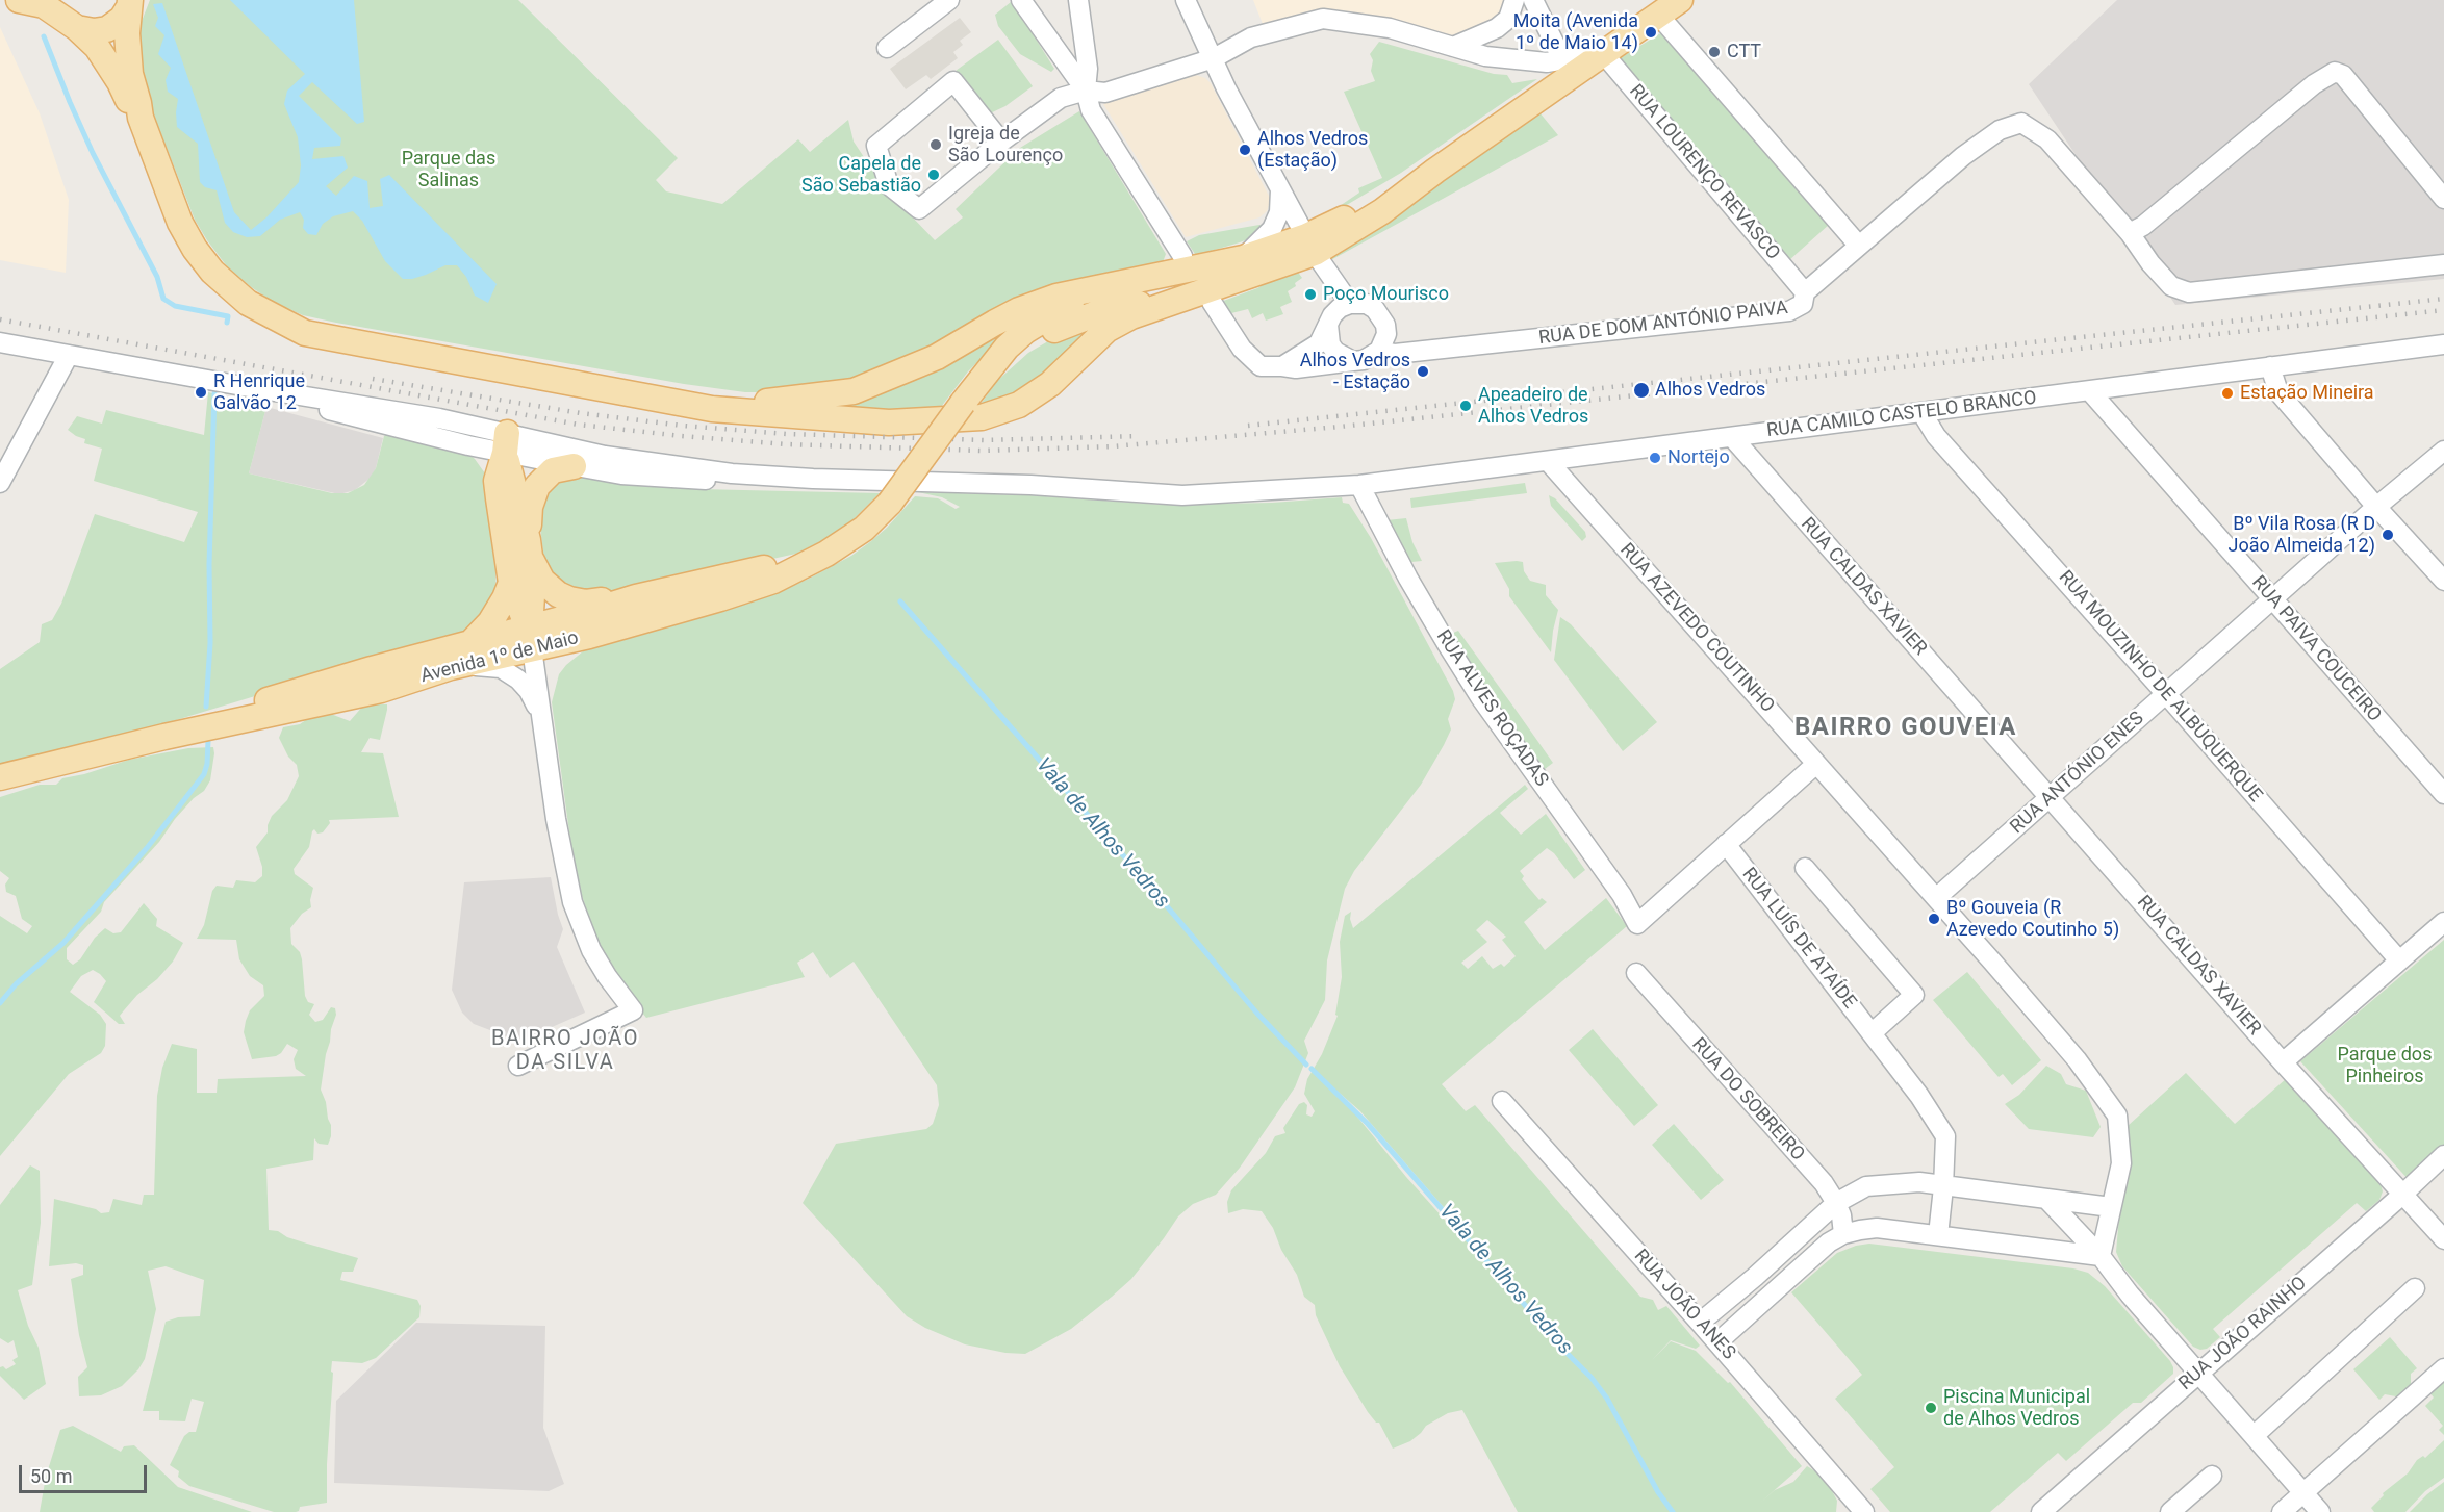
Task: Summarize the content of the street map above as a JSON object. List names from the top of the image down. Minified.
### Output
{"streets":{"main road":["Avenida 1º de Maio"],"street":["RUA LOURENÇO REVASCO","RUA DE DOM ANTÓNIO PAIVA","RUA CAMILO CASTELO BRANCO","RUA CALDAS XAVIER","RUA AZEVEDO COUTINHO","RUA PAIVA COUCEIRO","RUA MOUZINHO DE ALBUQUERQUE","RUA ALVES ROÇADAS","RUA ANTÓNIO ENES","RUA LUÍS DE ATAÍDE","RUA DO SOBREIRO","RUA JOÃO ANES","RUA JOÃO RAINHO"]},"crossings":[["RUA LOURENÇO REVASCO","RUA DE DOM ANTÓNIO PAIVA"],["RUA CAMILO CASTELO BRANCO","RUA CALDAS XAVIER"],["RUA CAMILO CASTELO BRANCO","RUA AZEVEDO COUTINHO"],["RUA CAMILO CASTELO BRANCO","RUA PAIVA COUCEIRO"],["RUA CAMILO CASTELO BRANCO","RUA MOUZINHO DE ALBUQUERQUE"],["RUA CAMILO CASTELO BRANCO","RUA ALVES ROÇADAS"],["RUA CALDAS XAVIER","RUA ANTÓNIO ENES"],["RUA CALDAS XAVIER","RUA JOÃO RAINHO"],["RUA AZEVEDO COUTINHO","RUA ANTÓNIO ENES"],["RUA PAIVA COUCEIRO","RUA ANTÓNIO ENES"],["RUA MOUZINHO DE ALBUQUERQUE","RUA ANTÓNIO ENES"],["RUA ALVES ROÇADAS","RUA LUÍS DE ATAÍDE"]],"districts":["BAIRRO GOUVEIA","BAIRRO JOÃO DA SILVA"],"water":["Vala de Alhos Vedros"],"parks":["Parque das Salinas","Parque dos Pinheiros"],"places":["Moita (Avenida 1º de Maio 14)","CTT","Igreja de São Lourenço","Alhos Vedros (Estação)","Capela de São Sebastião","Poço Mourisco","Alhos Vedros - Estação","Alhos Vedros","R Henrique Galvão 12","Estação Mineira","Apeadeiro de Alhos Vedros","Nortejo","Bº Vila Rosa (R D João Almeida 12)","Bº Gouveia (R Azevedo Coutinho 5)","Piscina Municipal de Alhos Vedros"],"scale_bar":"50 m"}
